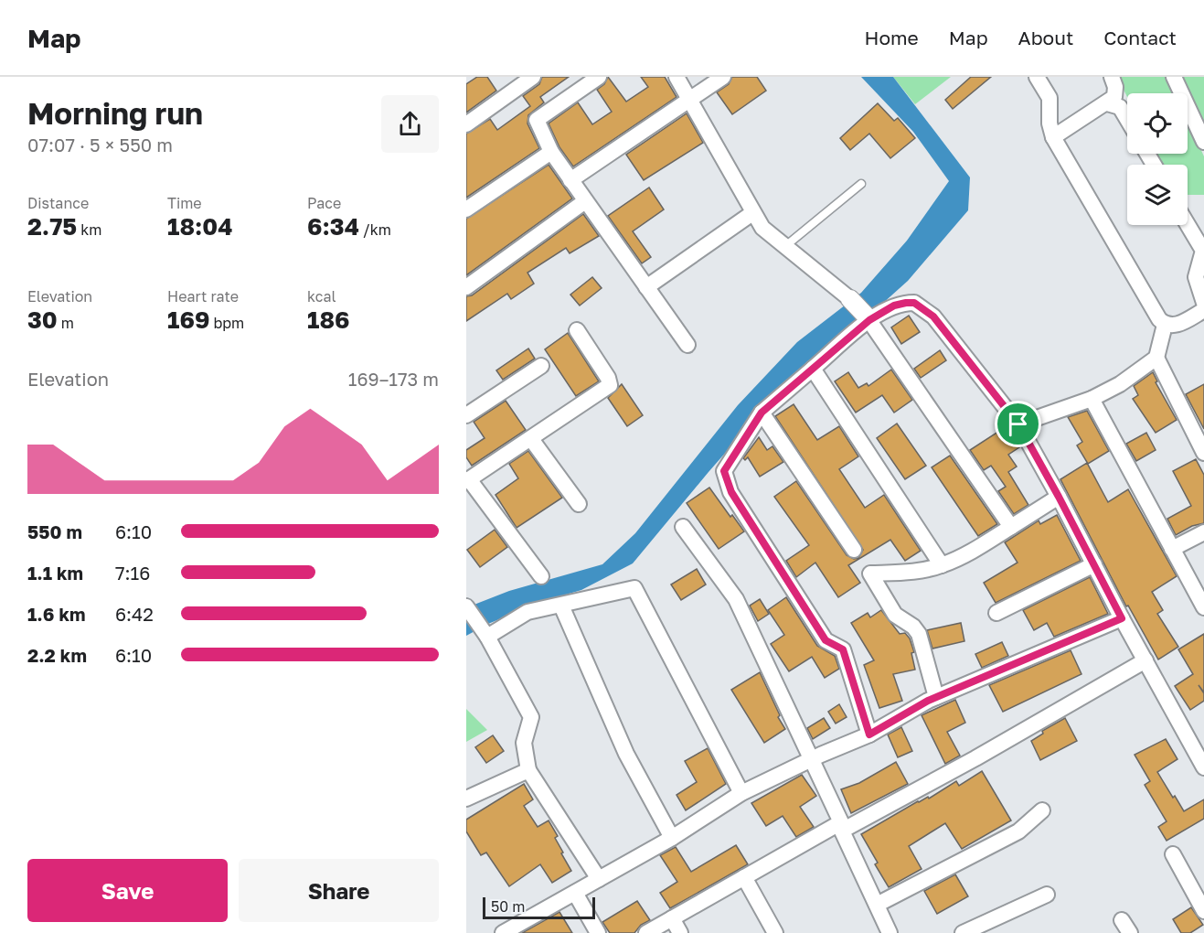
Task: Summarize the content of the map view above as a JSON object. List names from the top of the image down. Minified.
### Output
{"scale_bar":"50 m","page":{"header":"Map","nav":["Home","Map","About","Contact"],"heading":["Morning run","07:07 · 5 × 550 m"],"stats":[["Distance","2.75 km"],["Time","18:04"],["Pace","6:34 /km"],["Elevation","30 m"],["Heart rate","169 bpm"],["kcal","186"]],"chart":["Elevation","169–173 m"],"list":[{"name":"550 m","note":"6:10"},{"name":"1.1 km","note":"7:16"},{"name":"1.6 km","note":"6:42"},{"name":"2.2 km","note":"6:10"}],"buttons":["Save","Share"],"scale":"50 m"}}
